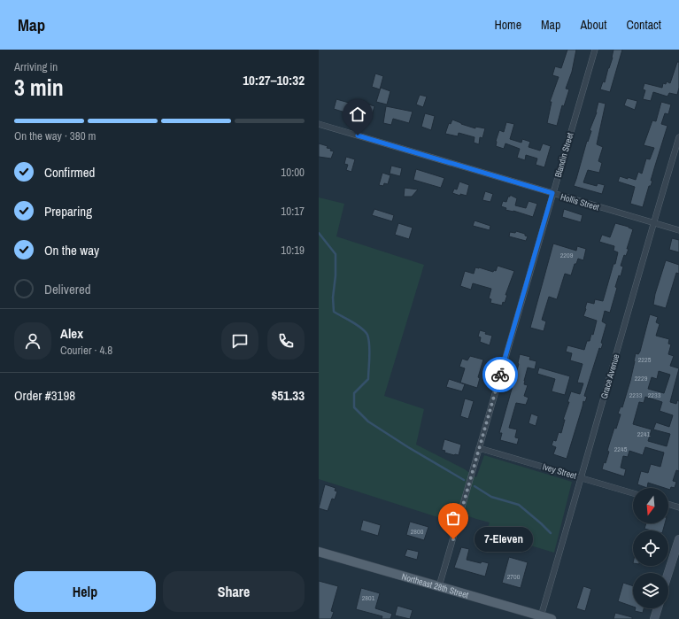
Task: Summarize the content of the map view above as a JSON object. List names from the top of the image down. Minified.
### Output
{"streets":{"main road":["Northeast 28th Street"],"street":["Blandin Street","Hollis Street","Grace Avenue","Ivey Street"]},"crossings":[["Blandin Street","Hollis Street"],["Blandin Street","Ivey Street"],["Blandin Street","Northeast 28th Street"],["Hollis Street","Grace Avenue"],["Grace Avenue","Ivey Street"],["Grace Avenue","Northeast 28th Street"]],"places":["7-Eleven"],"house_numbers":["2209","2225","2229","2233","2233","2241","2245","2800","2700","2801"],"north":"bottom","page":{"header":"Map","nav":["Home","Map","About","Contact"],"heading":["3 min","Arriving in","10:27–10:32"],"panel":["Alex","Courier · 4.8","Order #3198","$51.33"],"bar":"On the way · 380 m","list":[["Confirmed","10:00"],["Preparing","10:17"],["On the way","10:19"],"Delivered"],"bubble":"7-Eleven","buttons":["Help","Share"]}}
